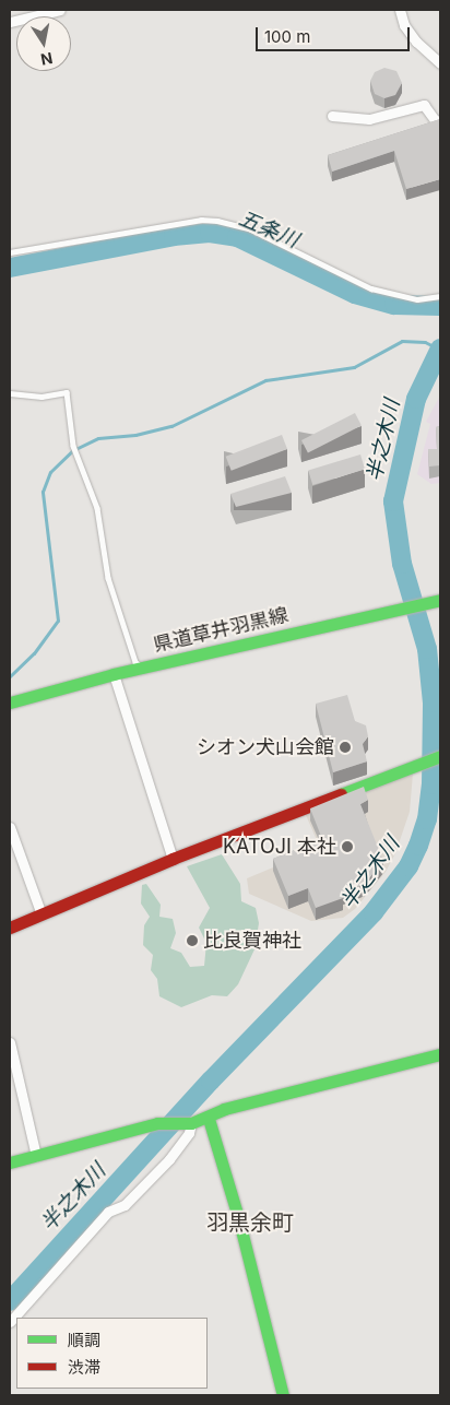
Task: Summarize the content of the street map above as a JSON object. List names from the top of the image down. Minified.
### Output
{"streets":{"street":["県道草井羽黒線"]},"districts":["羽黒余町"],"water":["五条川","半之木川"],"places":["シオン犬山会館","KATOJI 本社","比良賀神社"],"legend":["順調","渋滞"],"scale_bar":"100 m","north":"bottom"}
